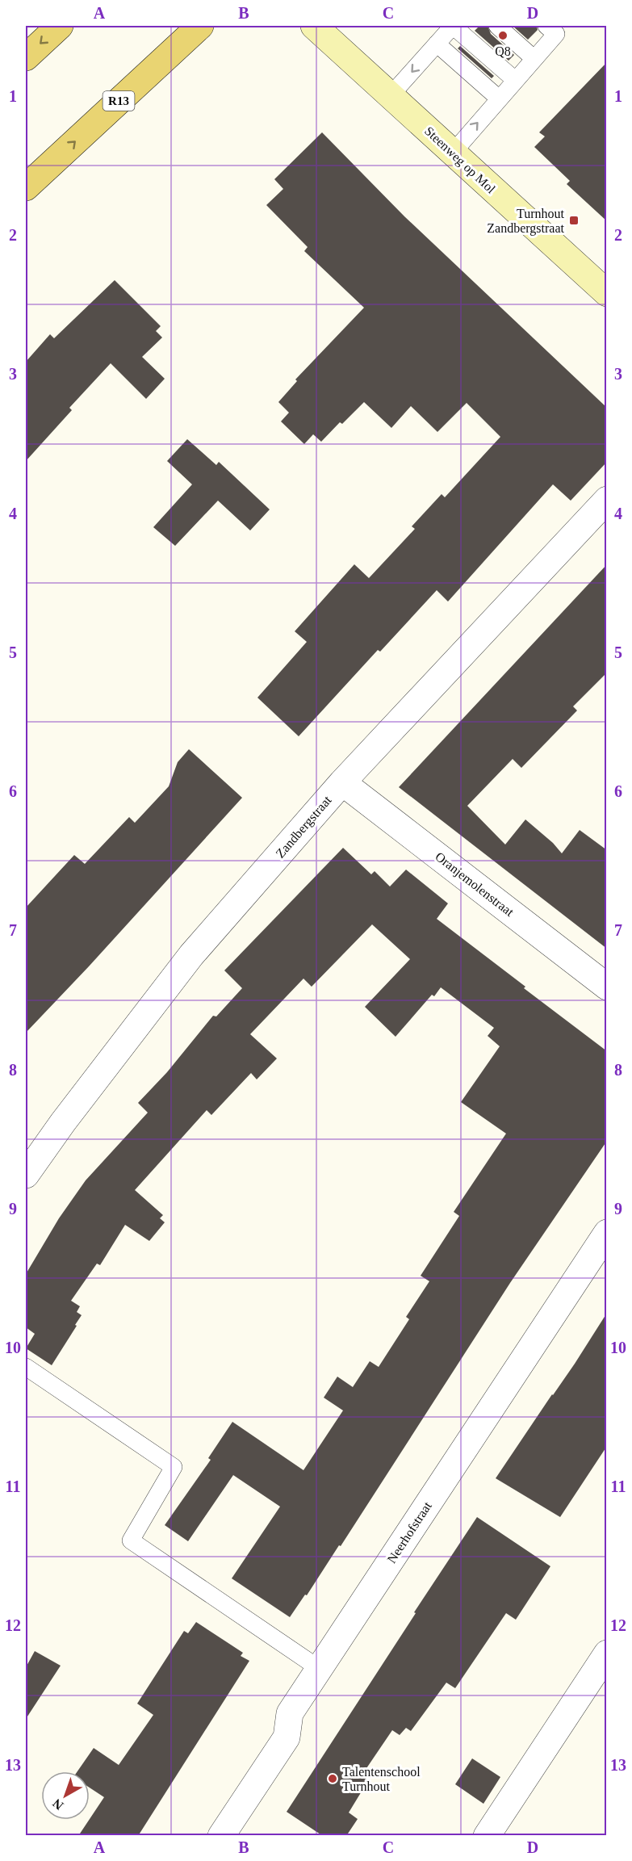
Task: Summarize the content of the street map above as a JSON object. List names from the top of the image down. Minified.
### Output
{"streets":{"main road":["R13"],"street":["Steenweg op Mol","Zandbergstraat","Oranjemolenstraat","Neerhofstraat"]},"crossings":[["Zandbergstraat","Oranjemolenstraat"]],"places":{"other":["Q8","Talentenschool Turnhout"],"transit":["Turnhout Zandbergstraat"]},"north":"bottom left","grid":{"columns":["A","B","C","D"],"rows":["1","2","3","4","5","6","7","8","9","10","11","12","13"]}}
